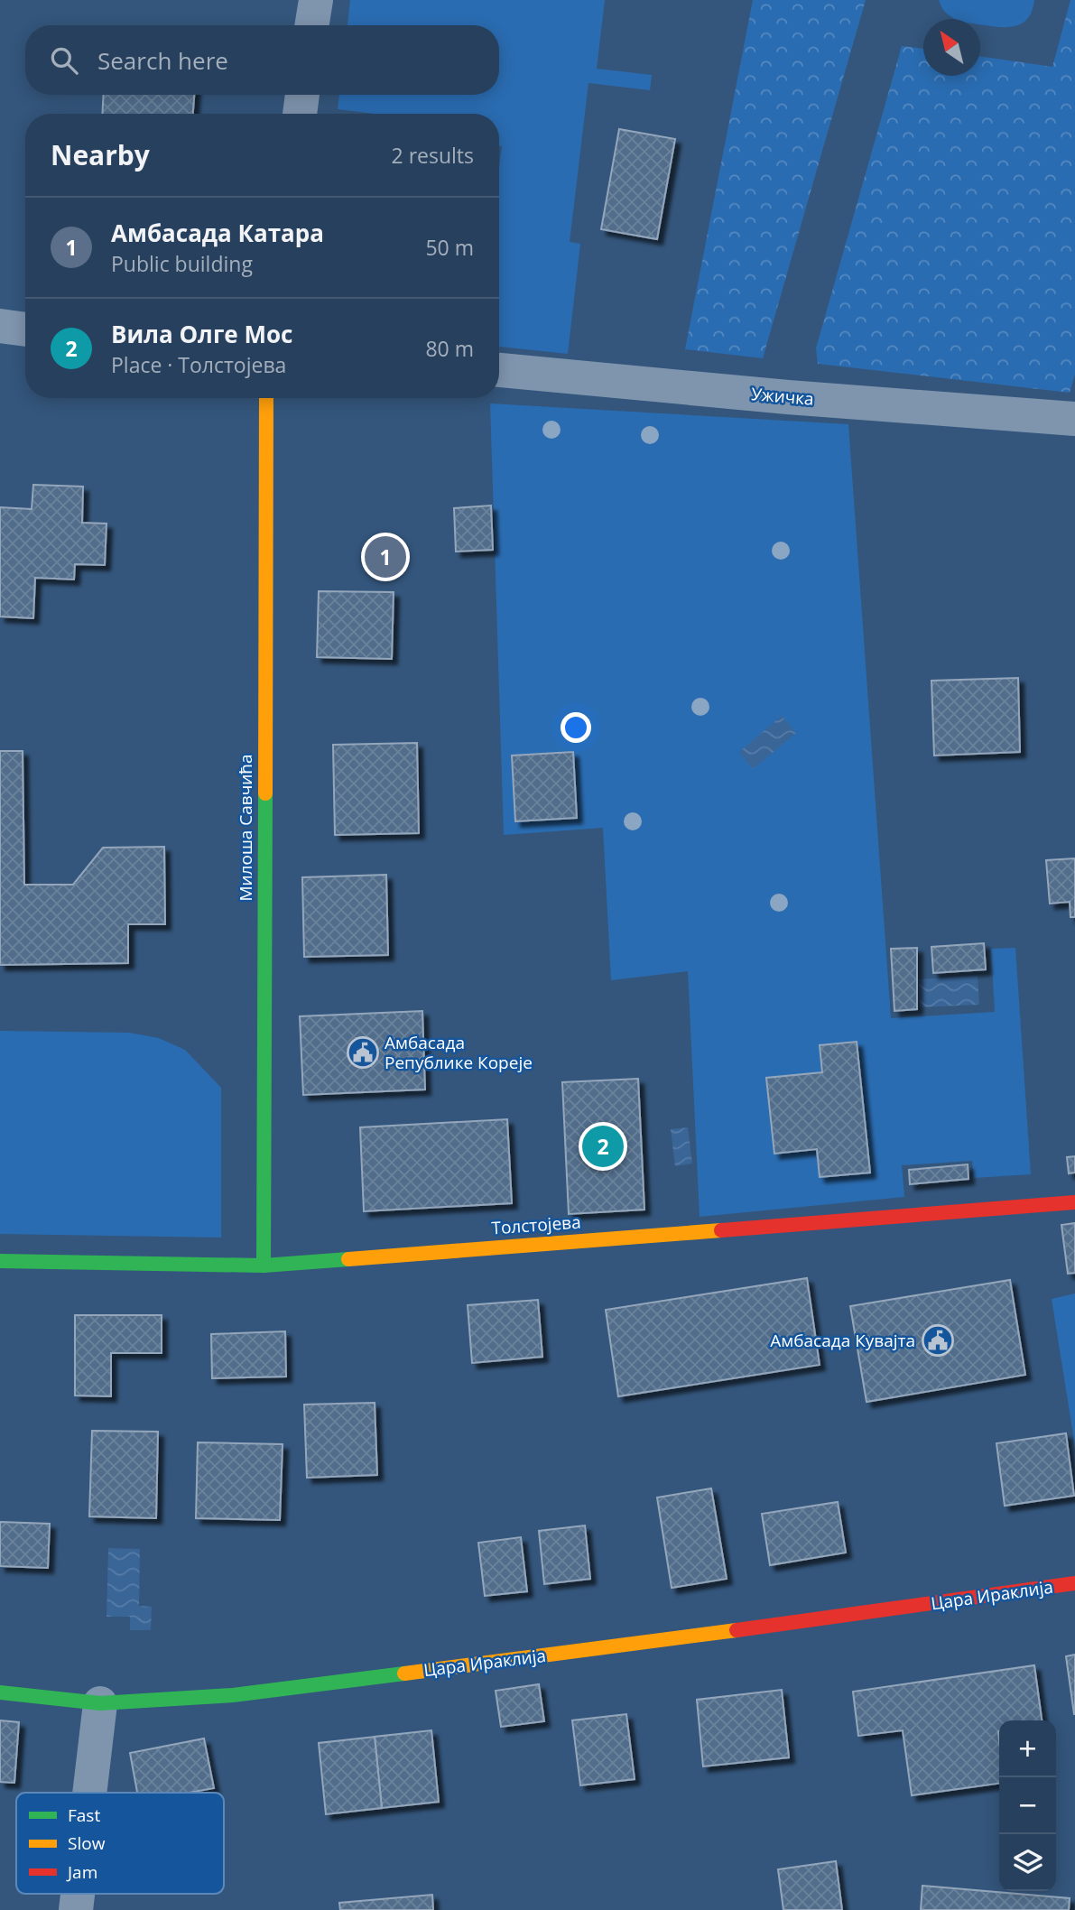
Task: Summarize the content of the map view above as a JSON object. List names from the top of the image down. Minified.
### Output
{"streets":{"street":["Ужичка","Милоша Савчића","Толстојева","Цара Ираклија"]},"crossings":[["Милоша Савчића","Толстојева"]],"places":{"public building":["Амбасада Републике Кореје","Амбасада Кувајта"]},"legend":["Fast","Slow","Jam"],"north":"top left","page":{"search":"Search here","heading":["Nearby","2 results"],"list":[{"mark":"1","name":"Амбасада Катара","note":"Public building","value":"50 m"},{"mark":"2","name":"Вила Олге Мос","note":"Place · Толстојева","value":"80 m"}],"pins":["1","2"],"map_buttons":["+","−"]}}
